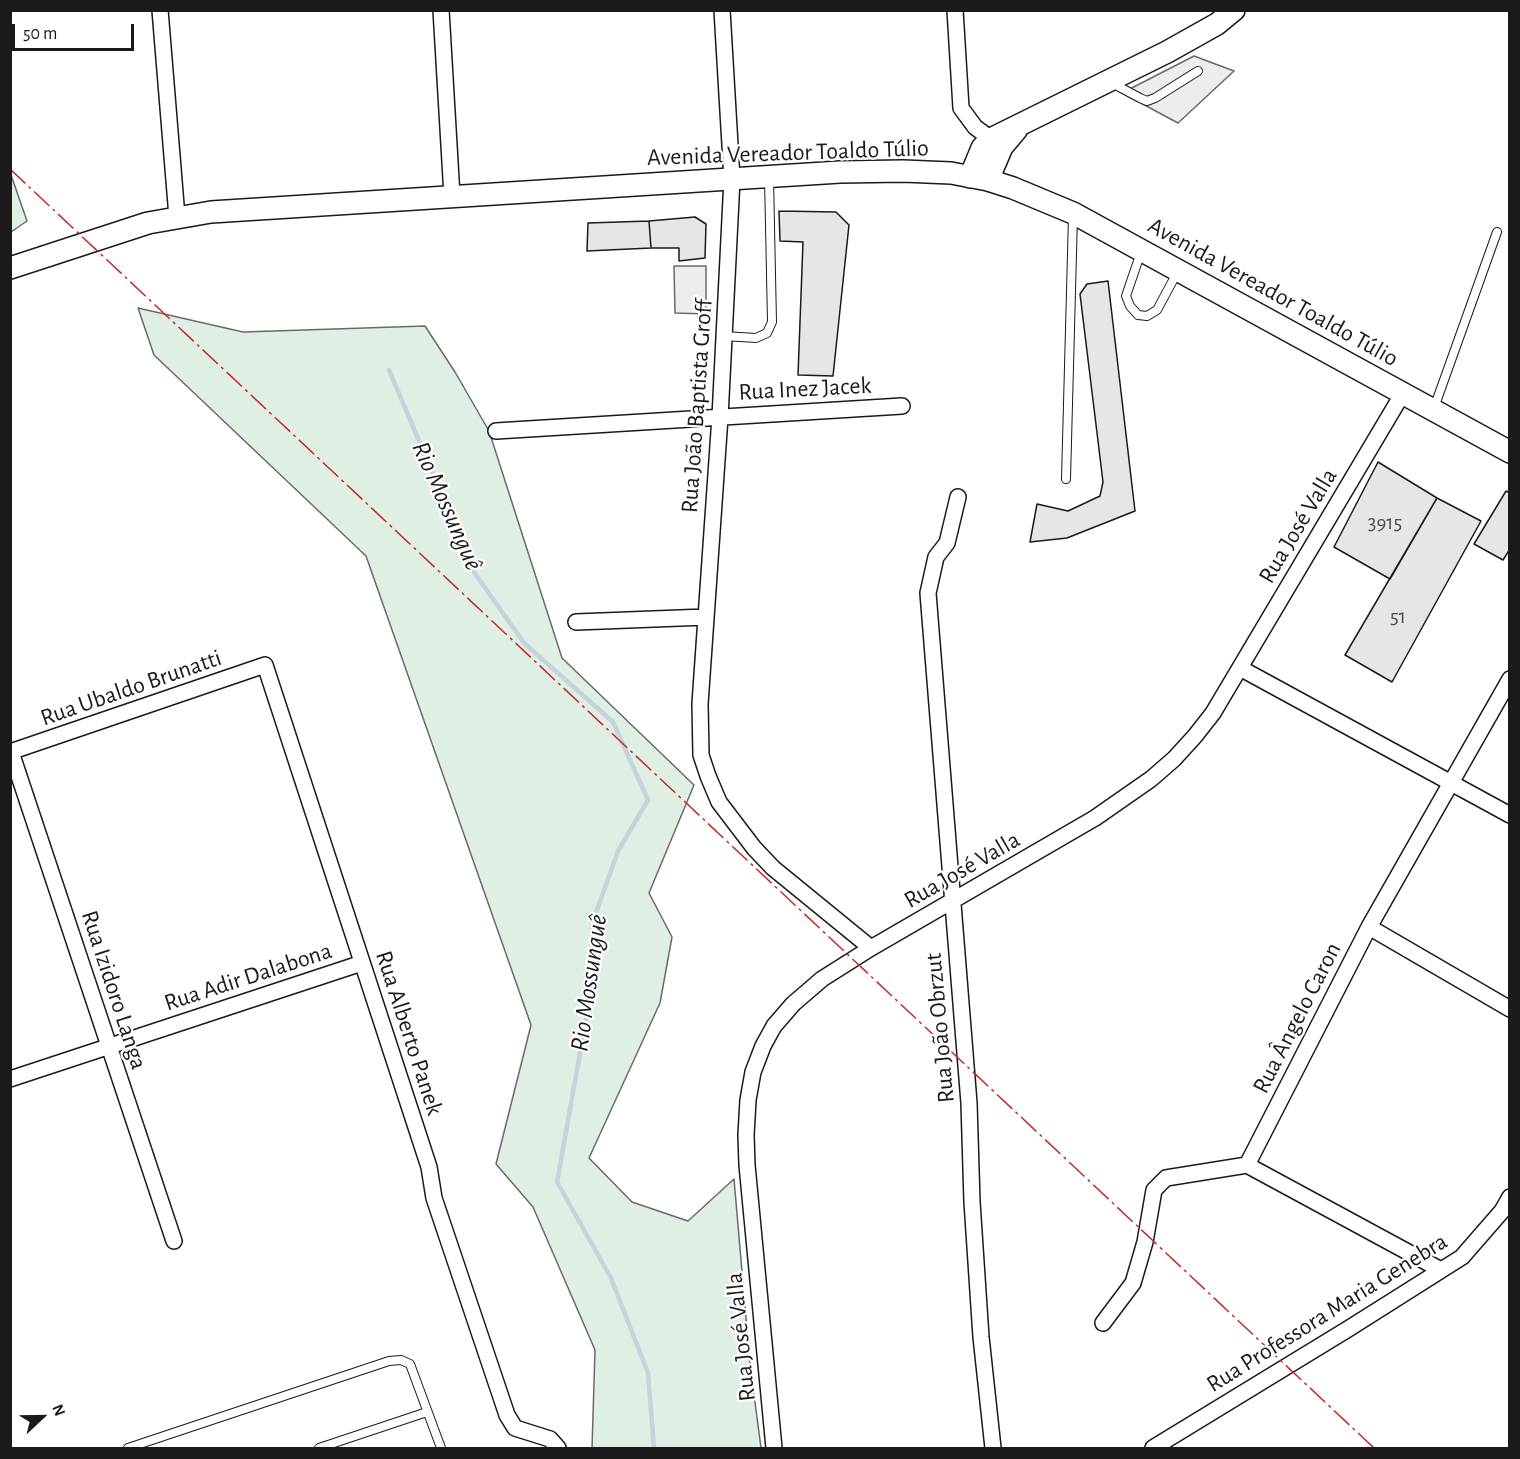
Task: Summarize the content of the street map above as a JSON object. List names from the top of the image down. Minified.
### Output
{"streets":{"main road":["Avenida Vereador Toaldo Túlio"],"street":["Rua Inez Jacek","Rua João Baptista Groff","Rua José Valla","Rua Ubaldo Brunatti","Rua Adir Dalabona","Rua Izidoro Langa","Rua Ângelo Caron","Rua João Obrzut","Rua Alberto Panek","Rua Professora Maria Genebra"]},"crossings":[["Avenida Vereador Toaldo Túlio","Rua João Baptista Groff"],["Avenida Vereador Toaldo Túlio","Rua José Valla"],["Rua Inez Jacek","Rua João Baptista Groff"],["Rua João Baptista Groff","Rua José Valla"],["Rua José Valla","Rua João Obrzut"],["Rua Ubaldo Brunatti","Rua Izidoro Langa"],["Rua Ubaldo Brunatti","Rua Alberto Panek"],["Rua Adir Dalabona","Rua Izidoro Langa"],["Rua Adir Dalabona","Rua Alberto Panek"]],"water":["Rio Mossunguê"],"house_numbers":["3915","51"],"scale_bar":"50 m","north":"right"}
